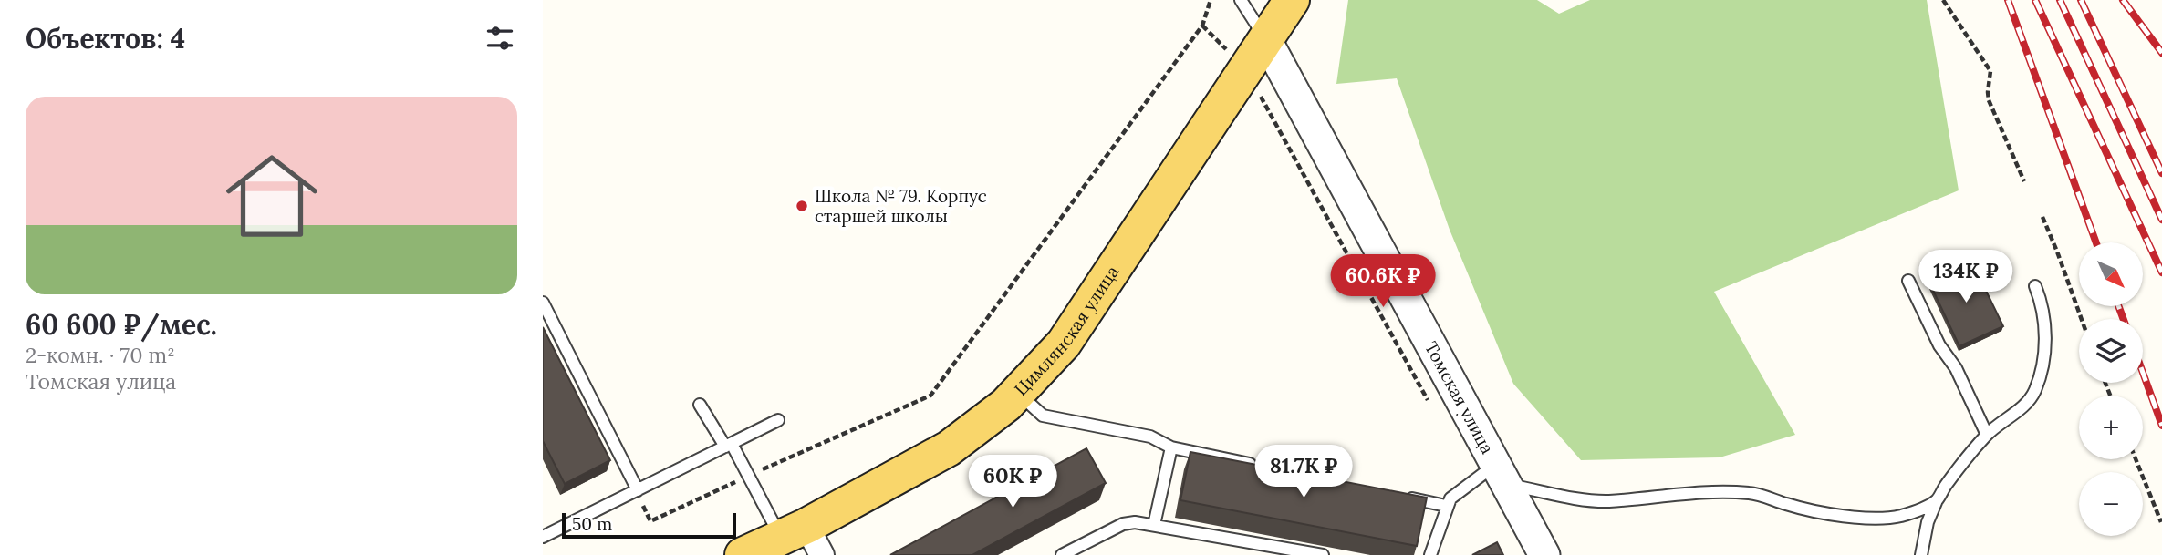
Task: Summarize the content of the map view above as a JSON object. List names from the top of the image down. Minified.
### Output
{"streets":{"main road":["Цимлянская улица"],"street":["Томская улица"]},"crossings":[["Цимлянская улица","Томская улица"]],"places":["Школа № 79. Корпус старшей школы"],"scale_bar":"50 m","north":"bottom right","page":{"heading":"Объектов: 4","list":[{"name":"60 600 ₽/мес.","note":"2-комн. · 70 m² · Томская улица"}],"map_buttons":["+","−"],"price":["134K ₽","60.6K ₽","81.7K ₽","60K ₽"],"scale":"50 m"}}
